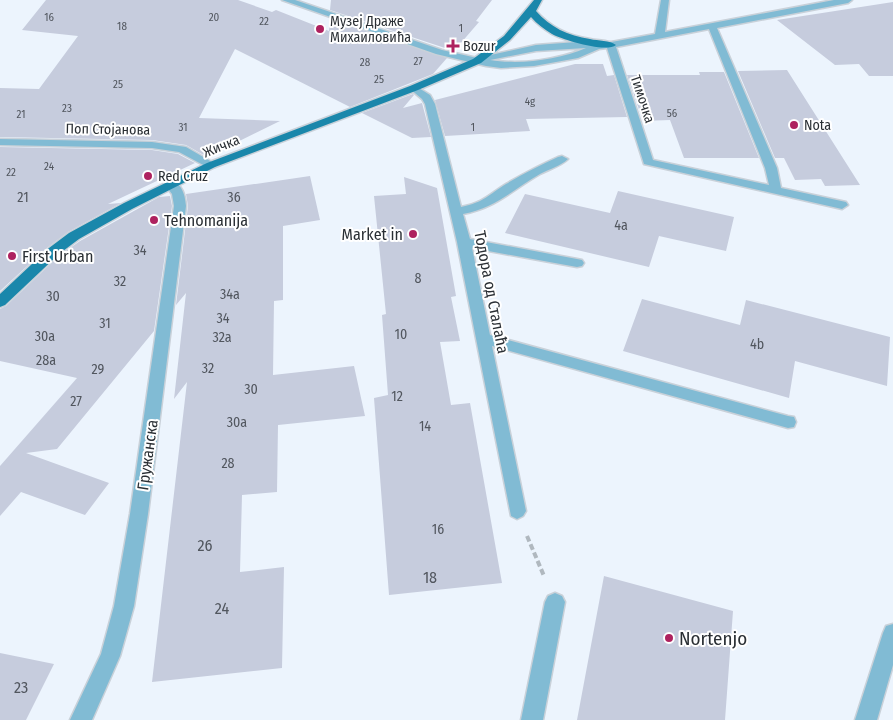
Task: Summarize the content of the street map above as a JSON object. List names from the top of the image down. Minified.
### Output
{"streets":{"main road":["Жичка"],"street":["Тимочка","Поп Стојанова","Тодора од Сталаћа","Гружанска"]},"crossings":[["Поп Стојанова","Жичка"],["Жичка","Тодора од Сталаћа"],["Жичка","Гружанска"]],"places":{"other":["Музеј Драже Михаиловића","Nota","Red Cruz","Tehnomanija","Market in","First Urban","Nortenjo"],"health":["Bozur"]},"house_numbers":["16","20","22","18","1","27","28","25","25","4g","23","56","21","31","1","24","22","21","36","4a","34","8","32","34a","30","34","31","10","30a","32a","4b","28a","32","29","30","12","27","30a","14","28","16","26","18","24","23"]}
